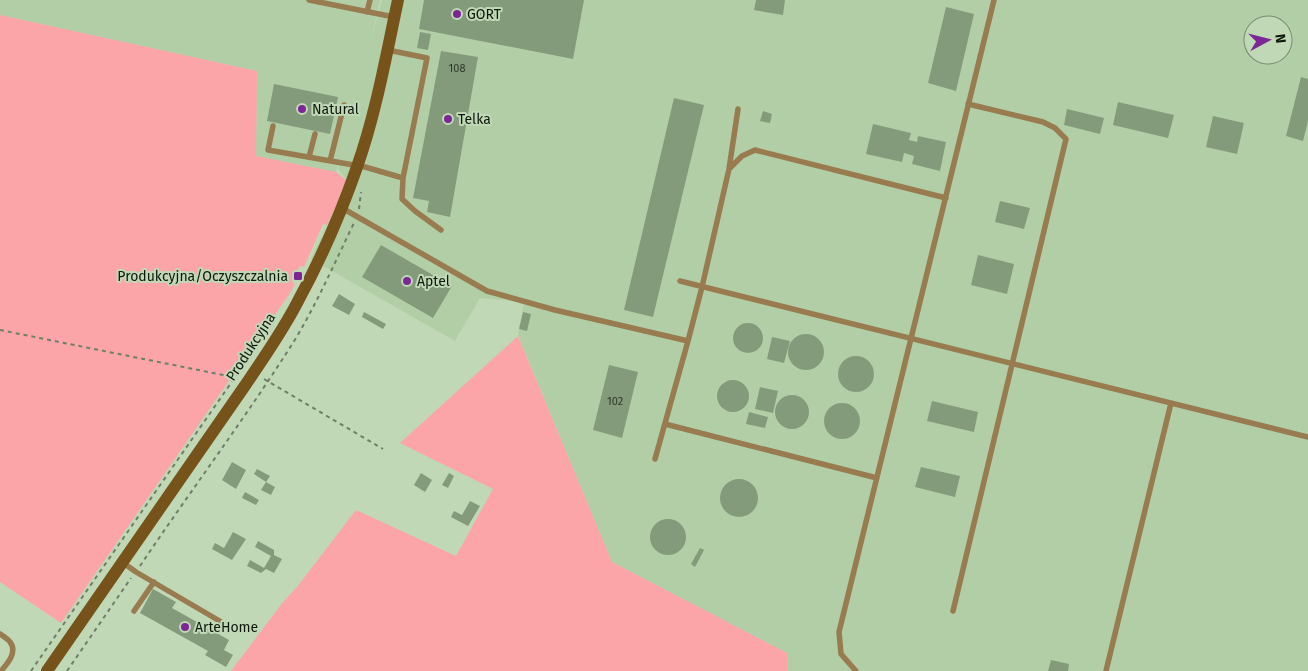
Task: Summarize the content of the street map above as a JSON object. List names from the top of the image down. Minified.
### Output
{"streets":{"street":["Produkcyjna"]},"places":{"other":["GORT","Natural","Telka","Aptel","ArteHome"],"transit":["Produkcyjna/Oczyszczalnia"]},"house_numbers":["108","102"],"north":"right"}
